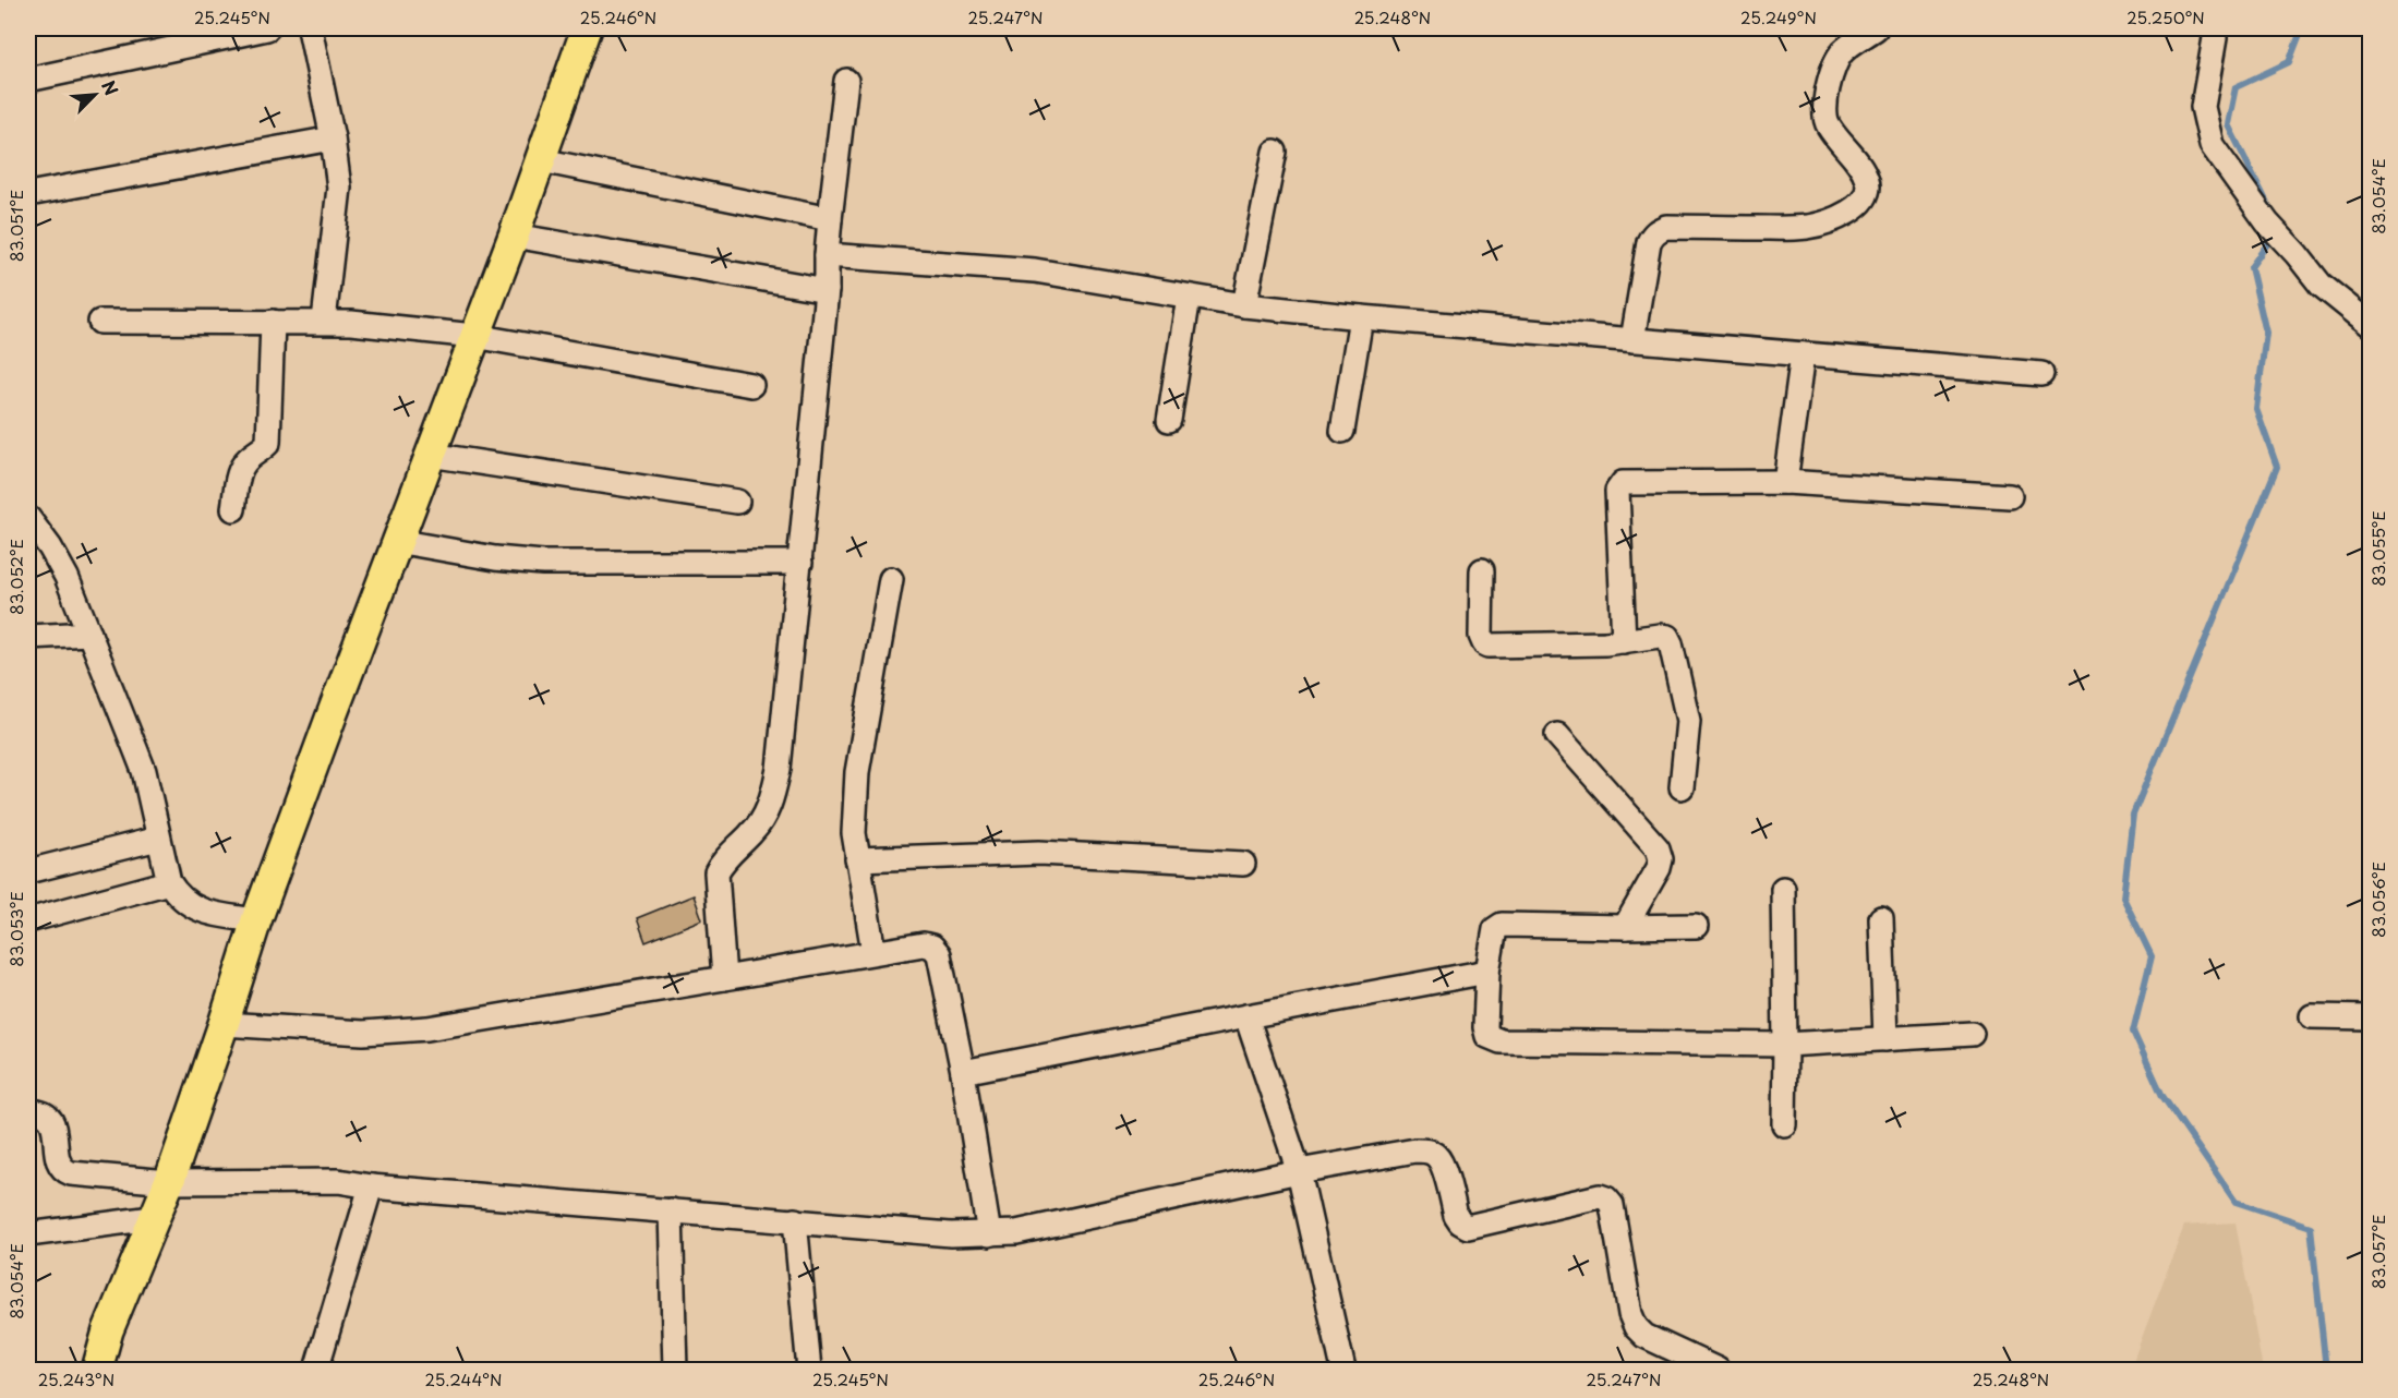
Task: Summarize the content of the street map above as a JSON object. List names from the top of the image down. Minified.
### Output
{"north":"top right","coordinates":["25.245°N","25.246°N","25.247°N","25.248°N","25.249°N","25.250°N","83.054°E","83.051°E","83.055°E","83.052°E","83.056°E","83.053°E","83.057°E","25.243°N","25.244°N"]}
